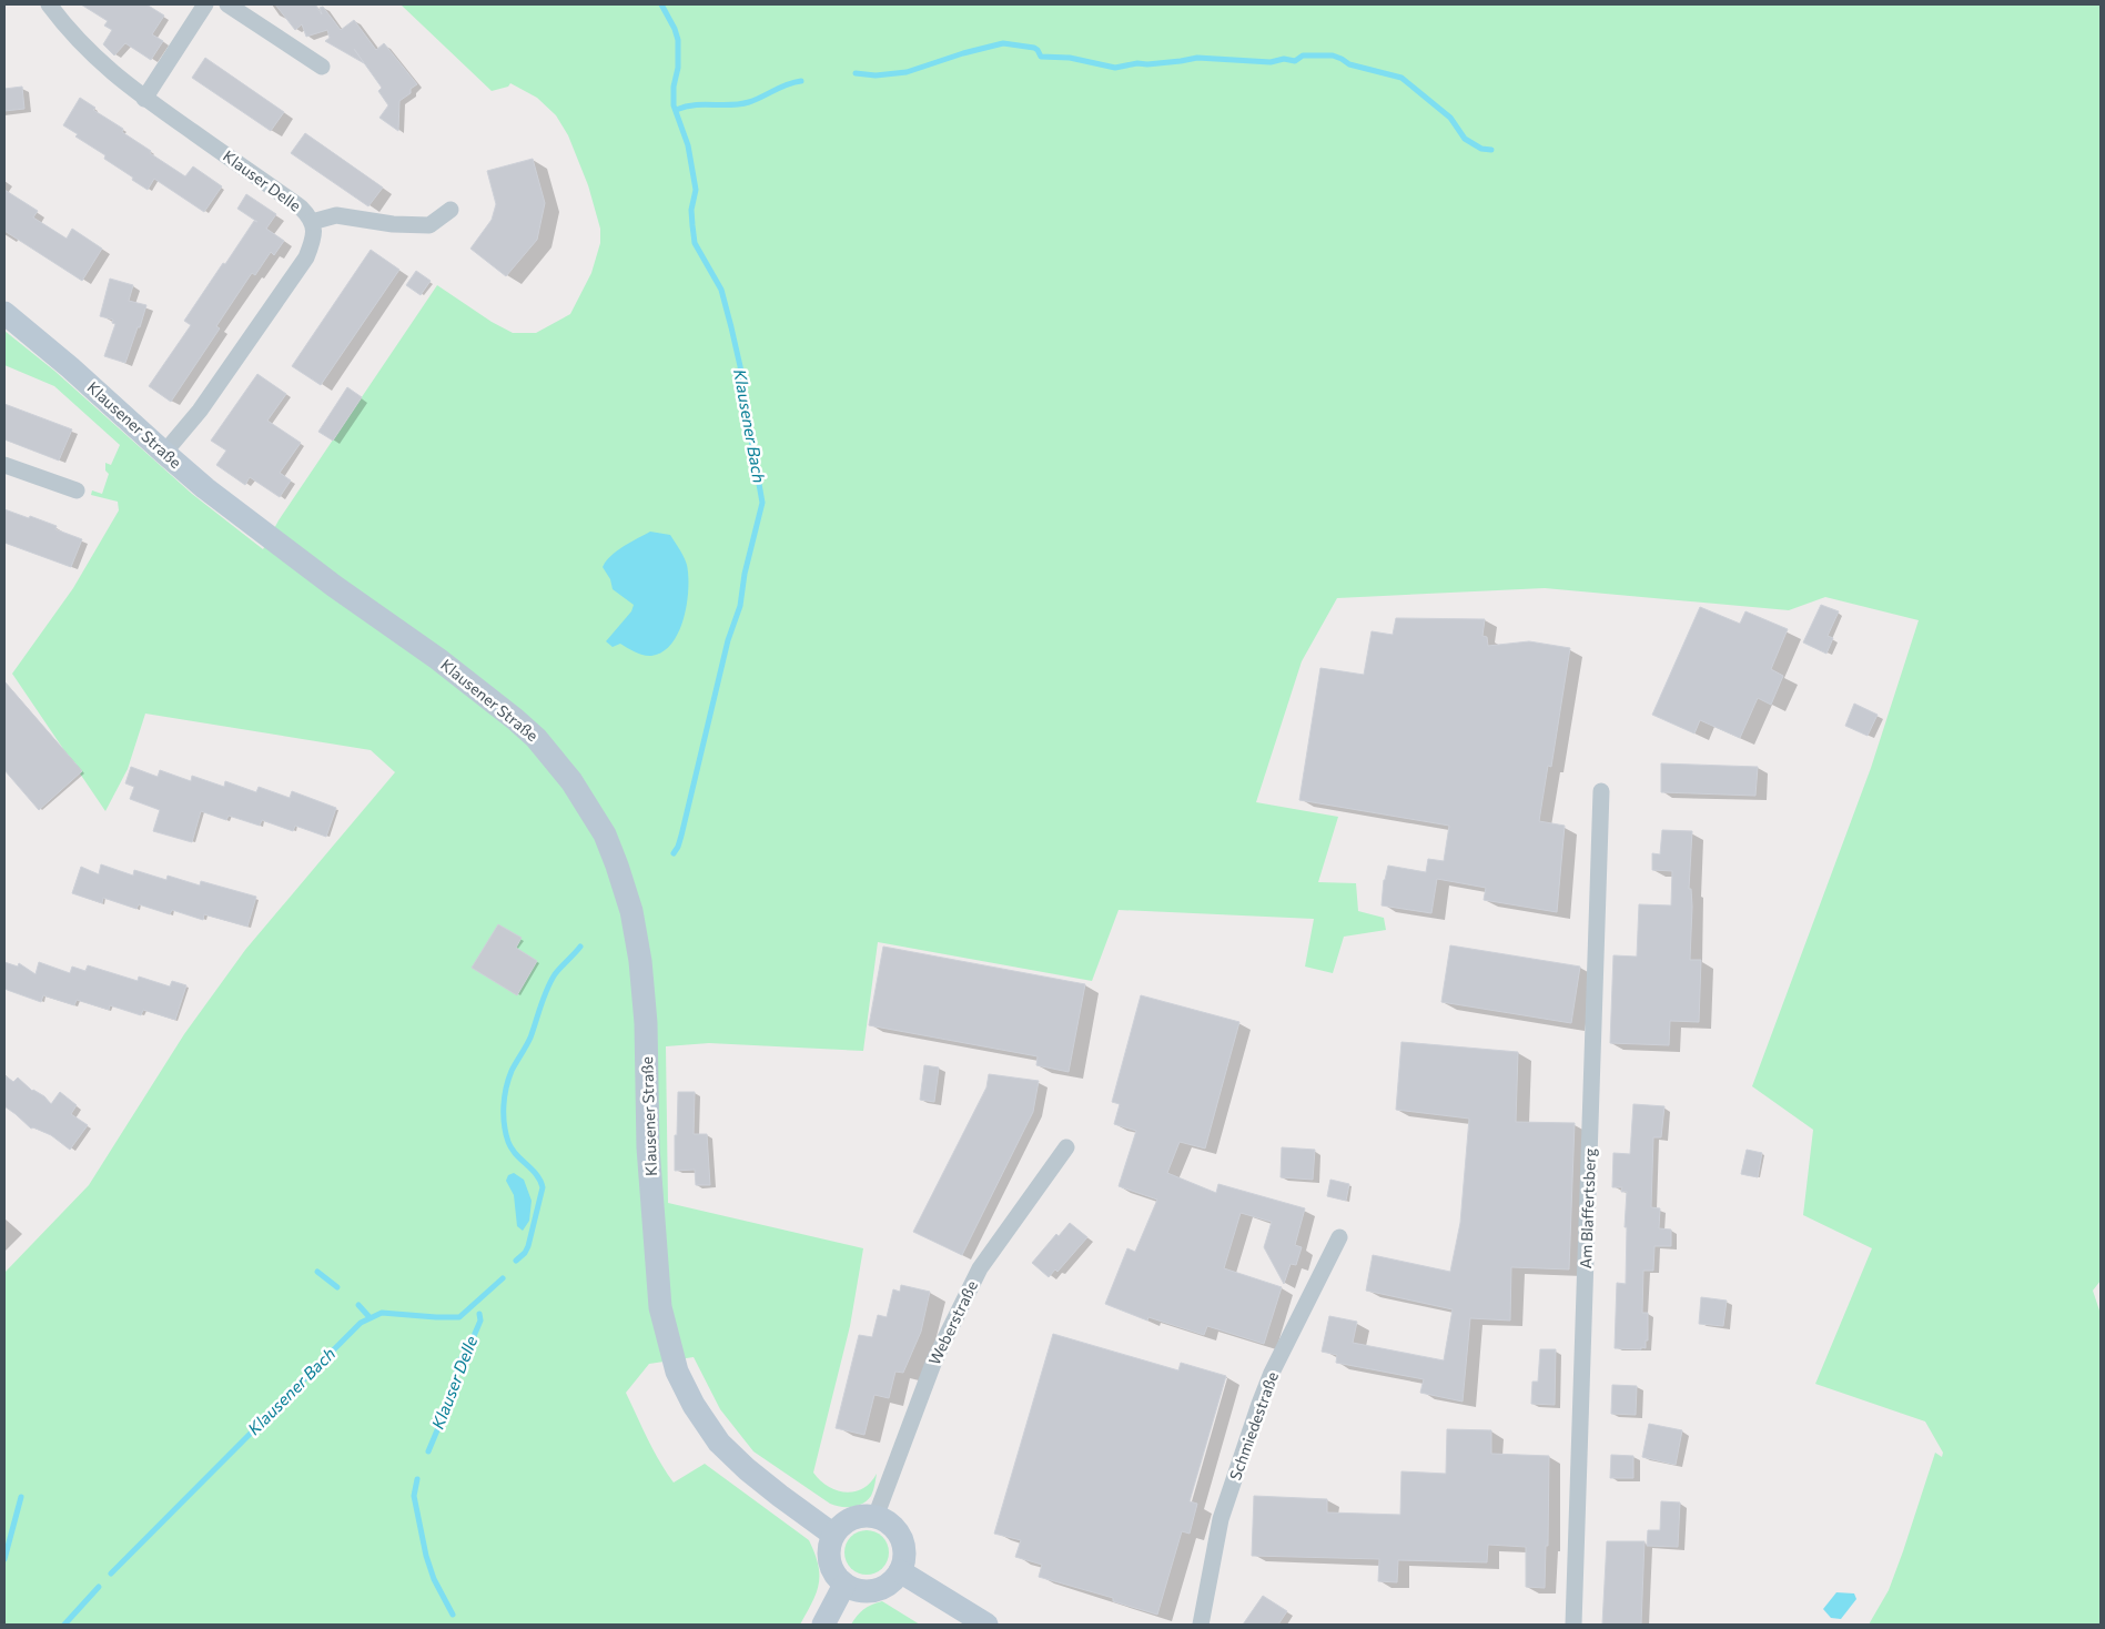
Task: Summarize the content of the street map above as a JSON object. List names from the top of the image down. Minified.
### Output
{"streets":{"main road":["Klausener Straße"],"street":["Klauser Delle","Am Blaffertsberg","Weberstraße","Schmiedestraße"]},"crossings":[["Klauser Delle","Klausener Straße"],["Klausener Straße","Weberstraße"]],"water":["Klausener Bach","Klauser Delle"]}
